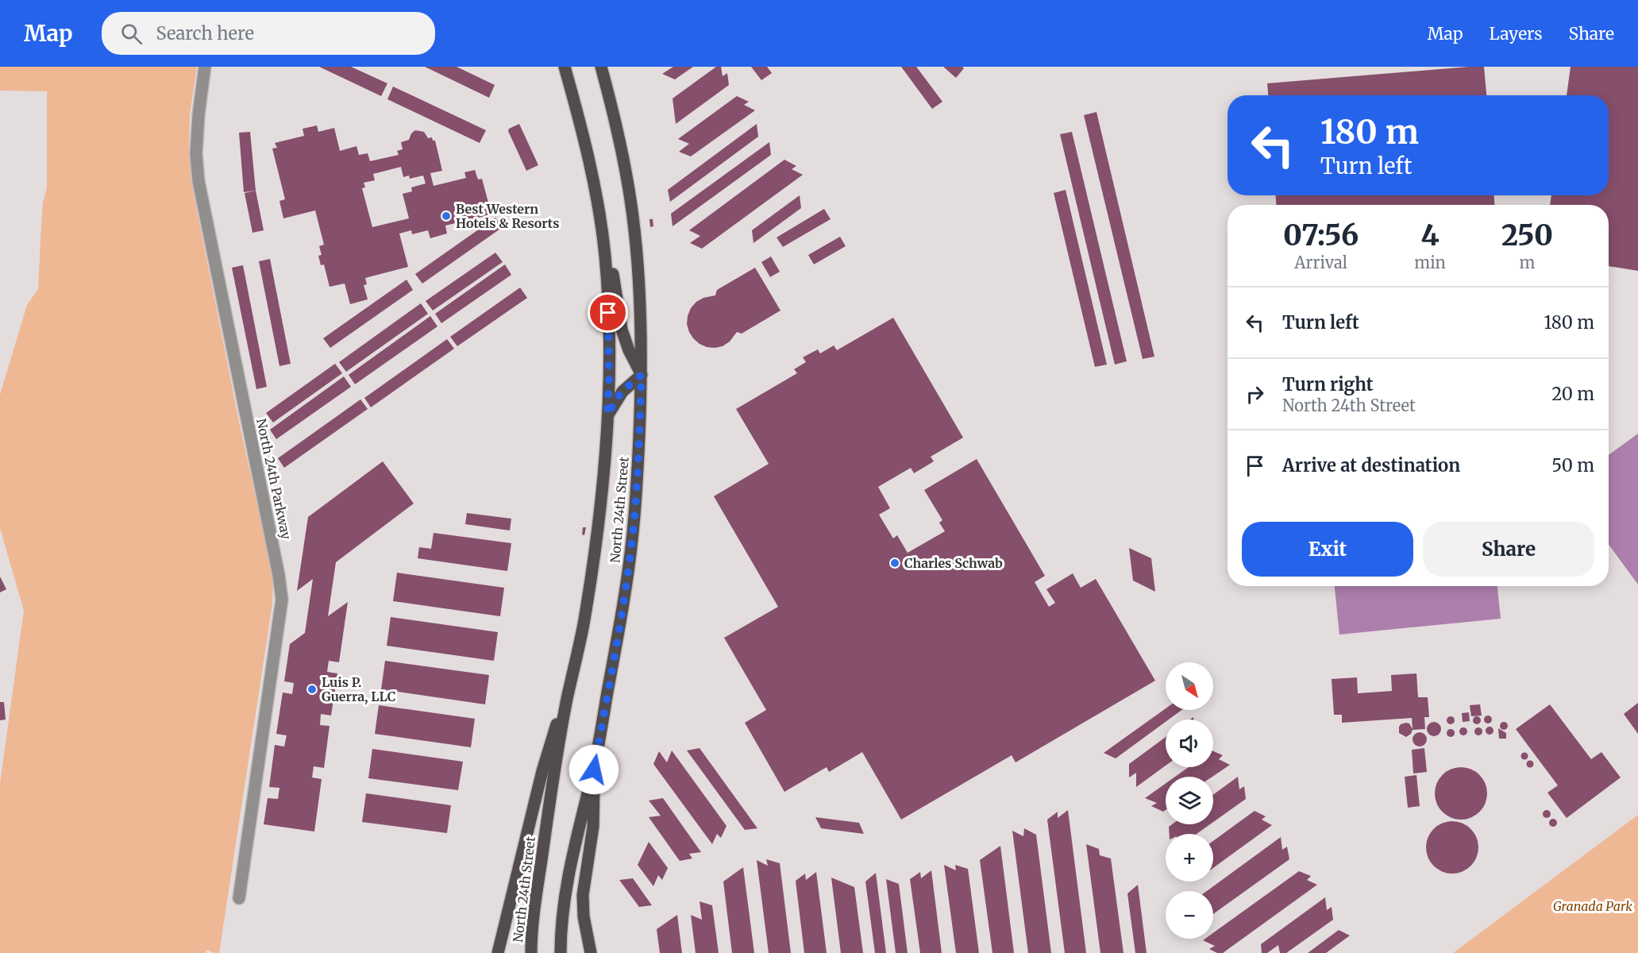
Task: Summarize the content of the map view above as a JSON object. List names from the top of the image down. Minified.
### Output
{"streets":{"main road":["North 24th Street"],"street":["North 24th Parkway"]},"parks":["Granada Park"],"places":["Best Western Hotels & Resorts","Charles Schwab","Luis P. Guerra, LLC"],"north":"bottom right","page":{"header":"Map","search":"Search here","nav":["Map","Layers","Share"],"turn":["180 m","Turn left"],"eta":["07:56","Arrival","4","min","250","m"],"list":[{"name":"Turn left","value":"180 m"},{"name":"Turn right","note":"North 24th Street","value":"20 m"},{"name":"Arrive at destination","value":"50 m"}],"buttons":["Exit","Share"],"map_buttons":["+","−"]}}
